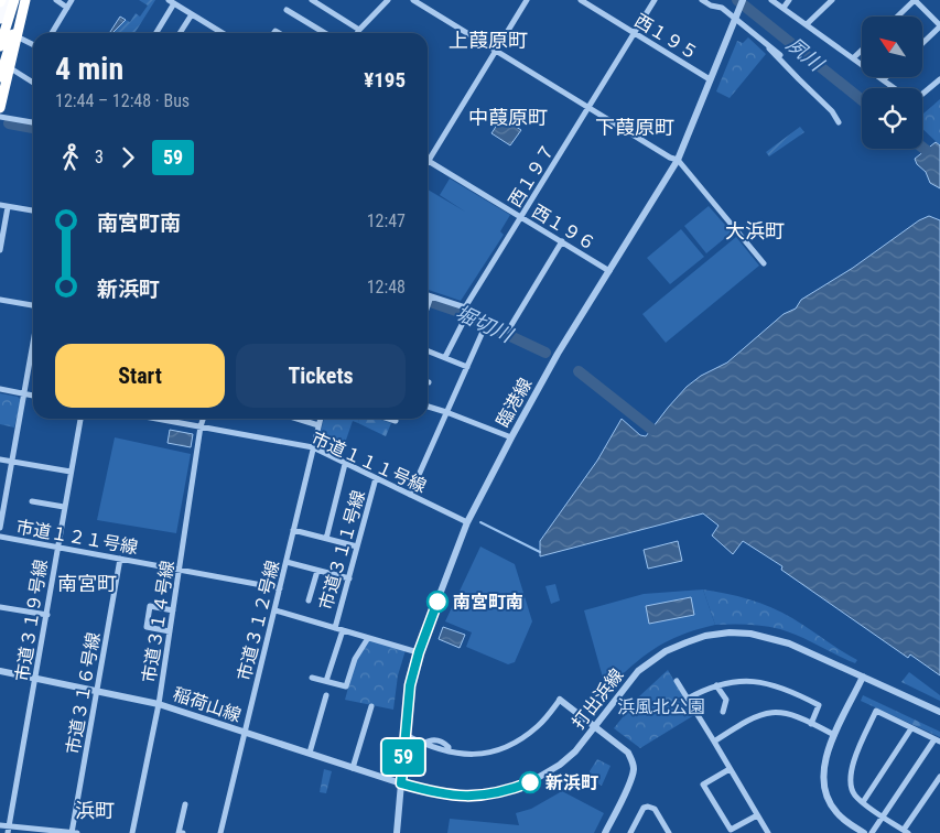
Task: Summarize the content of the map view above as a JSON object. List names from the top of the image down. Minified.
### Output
{"streets":{"street":["西１９５","西１９７","西１９６","臨港線","市道１１１号線","市道１２１号線","市道３１１号線","市道３１９号線","市道３１２号線","市道３１４号線","市道３１６号線","打出浜線","稲荷山線"]},"crossings":[["西１９５","西１９７"],["西１９５","臨港線"],["西１９７","西１９６"],["西１９６","臨港線"],["臨港線","市道１１１号線"],["臨港線","打出浜線"],["臨港線","稲荷山線"],["市道１１１号線","市道３１１号線"],["市道１１１号線","市道３１２号線"],["市道１１１号線","市道３１４号線"],["市道１２１号線","市道３１９号線"],["市道１２１号線","市道３１２号線"],["市道１２１号線","市道３１４号線"],["市道１２１号線","市道３１６号線"],["市道３１９号線","稲荷山線"],["市道３１２号線","稲荷山線"],["市道３１４号線","稲荷山線"],["市道３１６号線","稲荷山線"],["打出浜線","稲荷山線"]],"districts":["上葭原町","中葭原町","下葭原町","大浜町","南宮町","浜町"],"water":["夙川","堀切川"],"parks":["浜風北公園"],"places":["南宮町南","新浜町"],"lines":["bus line 59"],"north":"top left","page":{"on_map":"59","heading":["4 min","12:44 – 12:48 · Bus","¥195"],"legs":["3","59"],"list":[{"name":"南宮町南","value":"12:47"},{"name":"新浜町","value":"12:48"}],"buttons":["Start","Tickets"]}}
